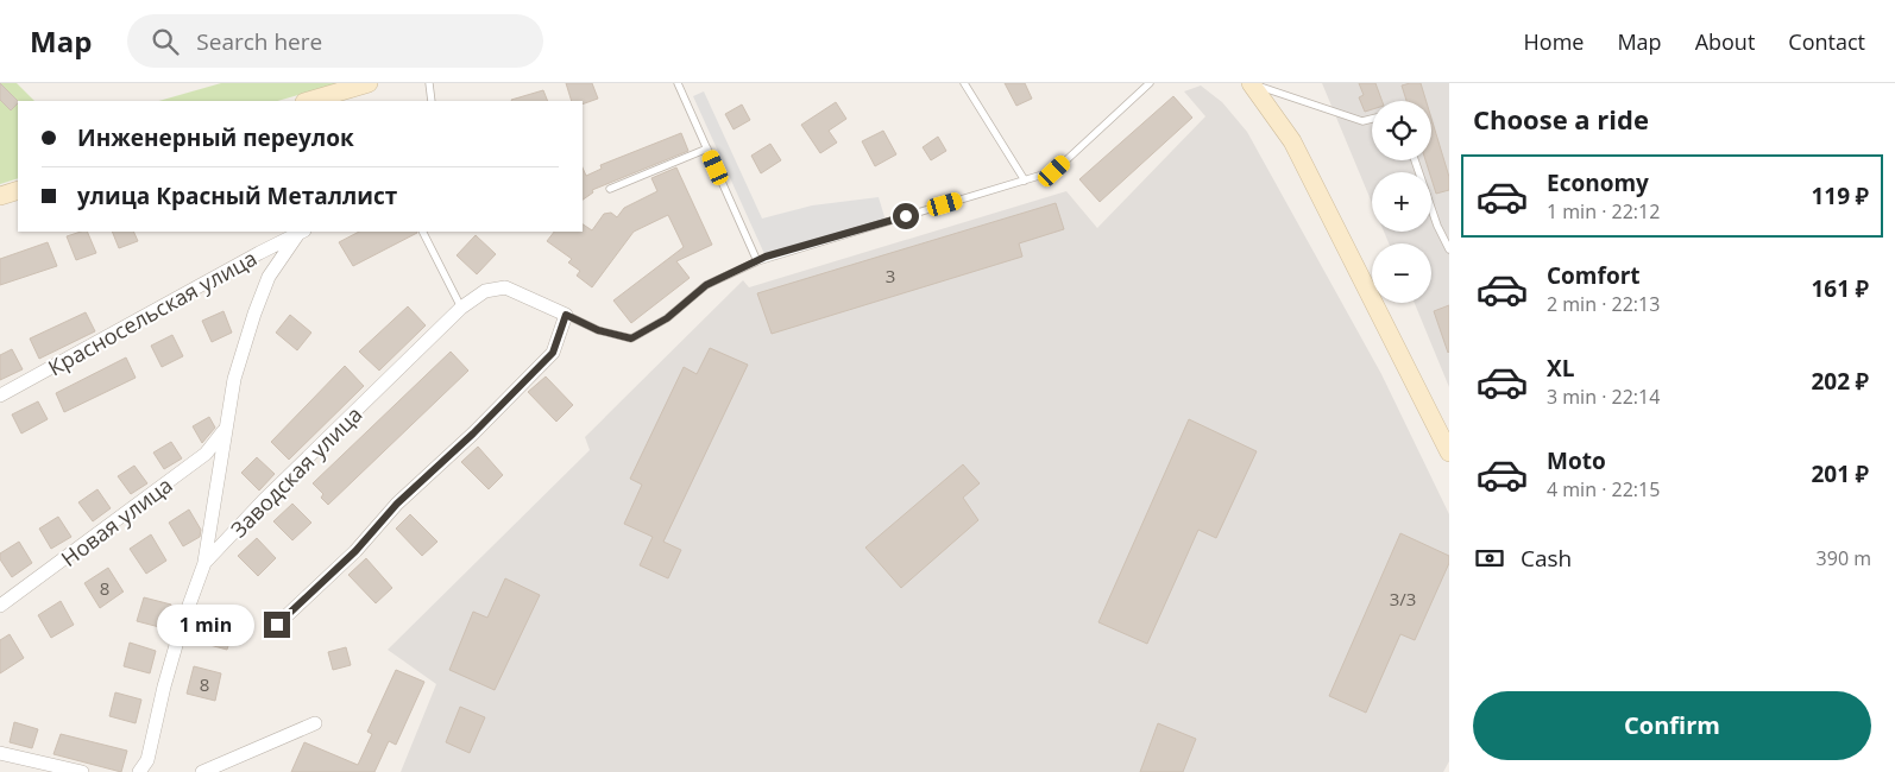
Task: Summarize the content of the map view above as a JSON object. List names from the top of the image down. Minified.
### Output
{"streets":{"street":["Красносельская улица","Заводская улица","Новая улица"]},"house_numbers":["3","8","3/3","8"],"page":{"header":"Map","search":"Search here","nav":["Home","Map","About","Contact"],"heading":"Choose a ride","map_buttons":["+","−"],"banner":["Инженерный переулок","улица Красный Металлист"],"list":[{"name":"Economy","note":"1 min · 22:12","value":"119 ₽"},{"name":"Comfort","note":"2 min · 22:13","value":"161 ₽"},{"name":"XL","note":"3 min · 22:14","value":"202 ₽"},{"name":"Moto","note":"4 min · 22:15","value":"201 ₽"}],"pay":["Cash","390 m"],"bubble":"1 min","buttons":"Confirm"}}
